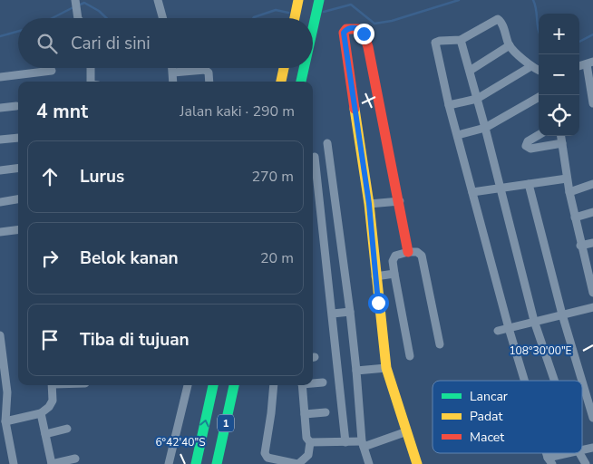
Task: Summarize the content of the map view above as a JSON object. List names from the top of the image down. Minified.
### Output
{"streets":{"main road":["1"]},"legend":["Lancar","Padat","Macet"],"page":{"map_buttons":["+","−"],"search":"Cari di sini","heading":["4 mnt","Jalan kaki · 290 m"],"list":[["Lurus","270 m"],["Belok kanan","20 m"],"Tiba di tujuan"]},"coordinates":["108°30'00\"E","6°42'40\"S"]}
